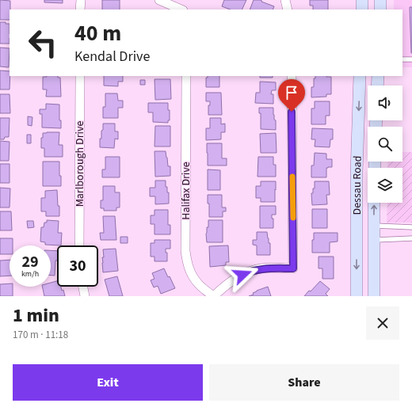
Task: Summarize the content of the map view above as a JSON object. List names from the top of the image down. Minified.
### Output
{"streets":{"main road":["Dessau Road"],"street":["Marlborough Drive","Halifax Drive"]},"one_way":["Dessau Road"],"page":{"turn":["40 m","Kendal Drive"],"speed":"29 km/h","limit":"30","heading":["1 min","170 m · 11:18"],"buttons":["Exit","Share"]}}
